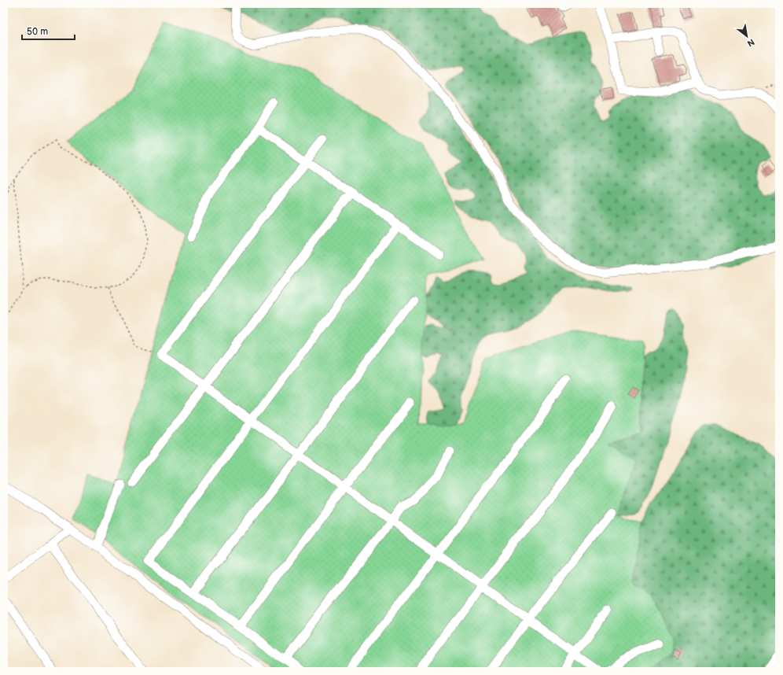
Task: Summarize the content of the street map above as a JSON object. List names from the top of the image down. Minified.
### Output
{"scale_bar":"50 m","north":"bottom right"}
